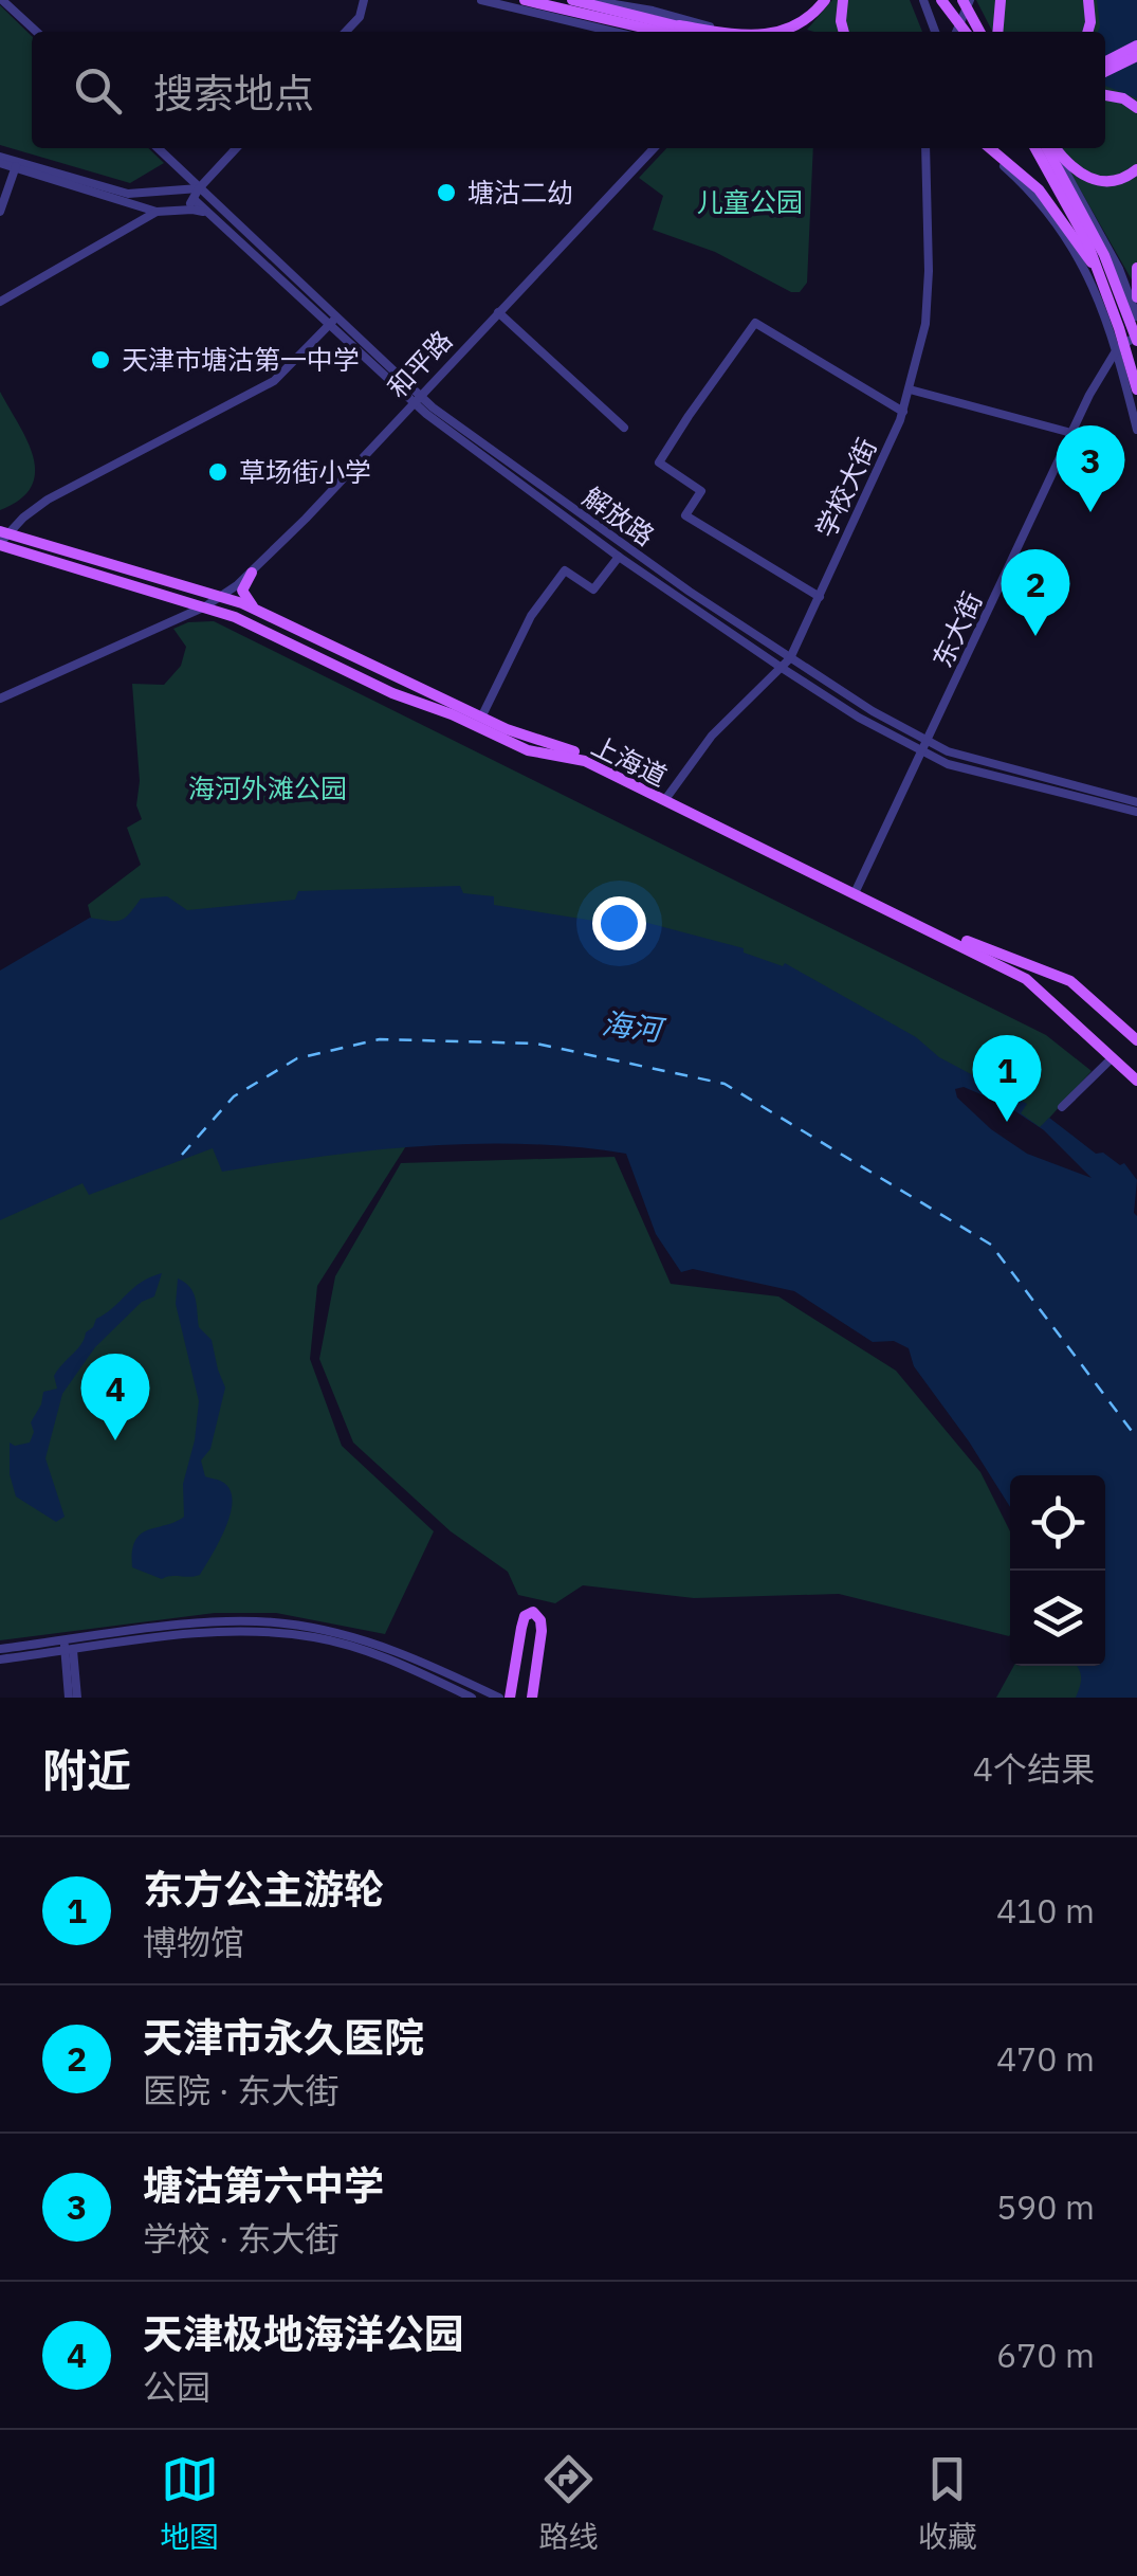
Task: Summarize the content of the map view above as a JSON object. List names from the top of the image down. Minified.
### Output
{"streets":{"main road":["上海道"],"street":["和平路","学校大街","解放路","东大街"]},"crossings":[["和平路","解放路"],["和平路","上海道"],["学校大街","解放路"],["学校大街","上海道"],["解放路","东大街"],["东大街","上海道"]],"water":["海河"],"parks":["儿童公园","海河外滩公园"],"places":["塘沽二幼","天津市塘沽第一中学","草场街小学"],"page":{"search":"搜索地点","pins":["3","2","1","4"],"heading":["附近","4个结果"],"list":[{"mark":"1","name":"东方公主游轮","note":"博物馆","value":"410 m"},{"mark":"2","name":"天津市永久医院","note":"医院 · 东大街","value":"470 m"},{"mark":"3","name":"塘沽第六中学","note":"学校 · 东大街","value":"590 m"},{"mark":"4","name":"天津极地海洋公园","note":"公园","value":"670 m"}],"nav":["地图","路线","收藏"]}}
